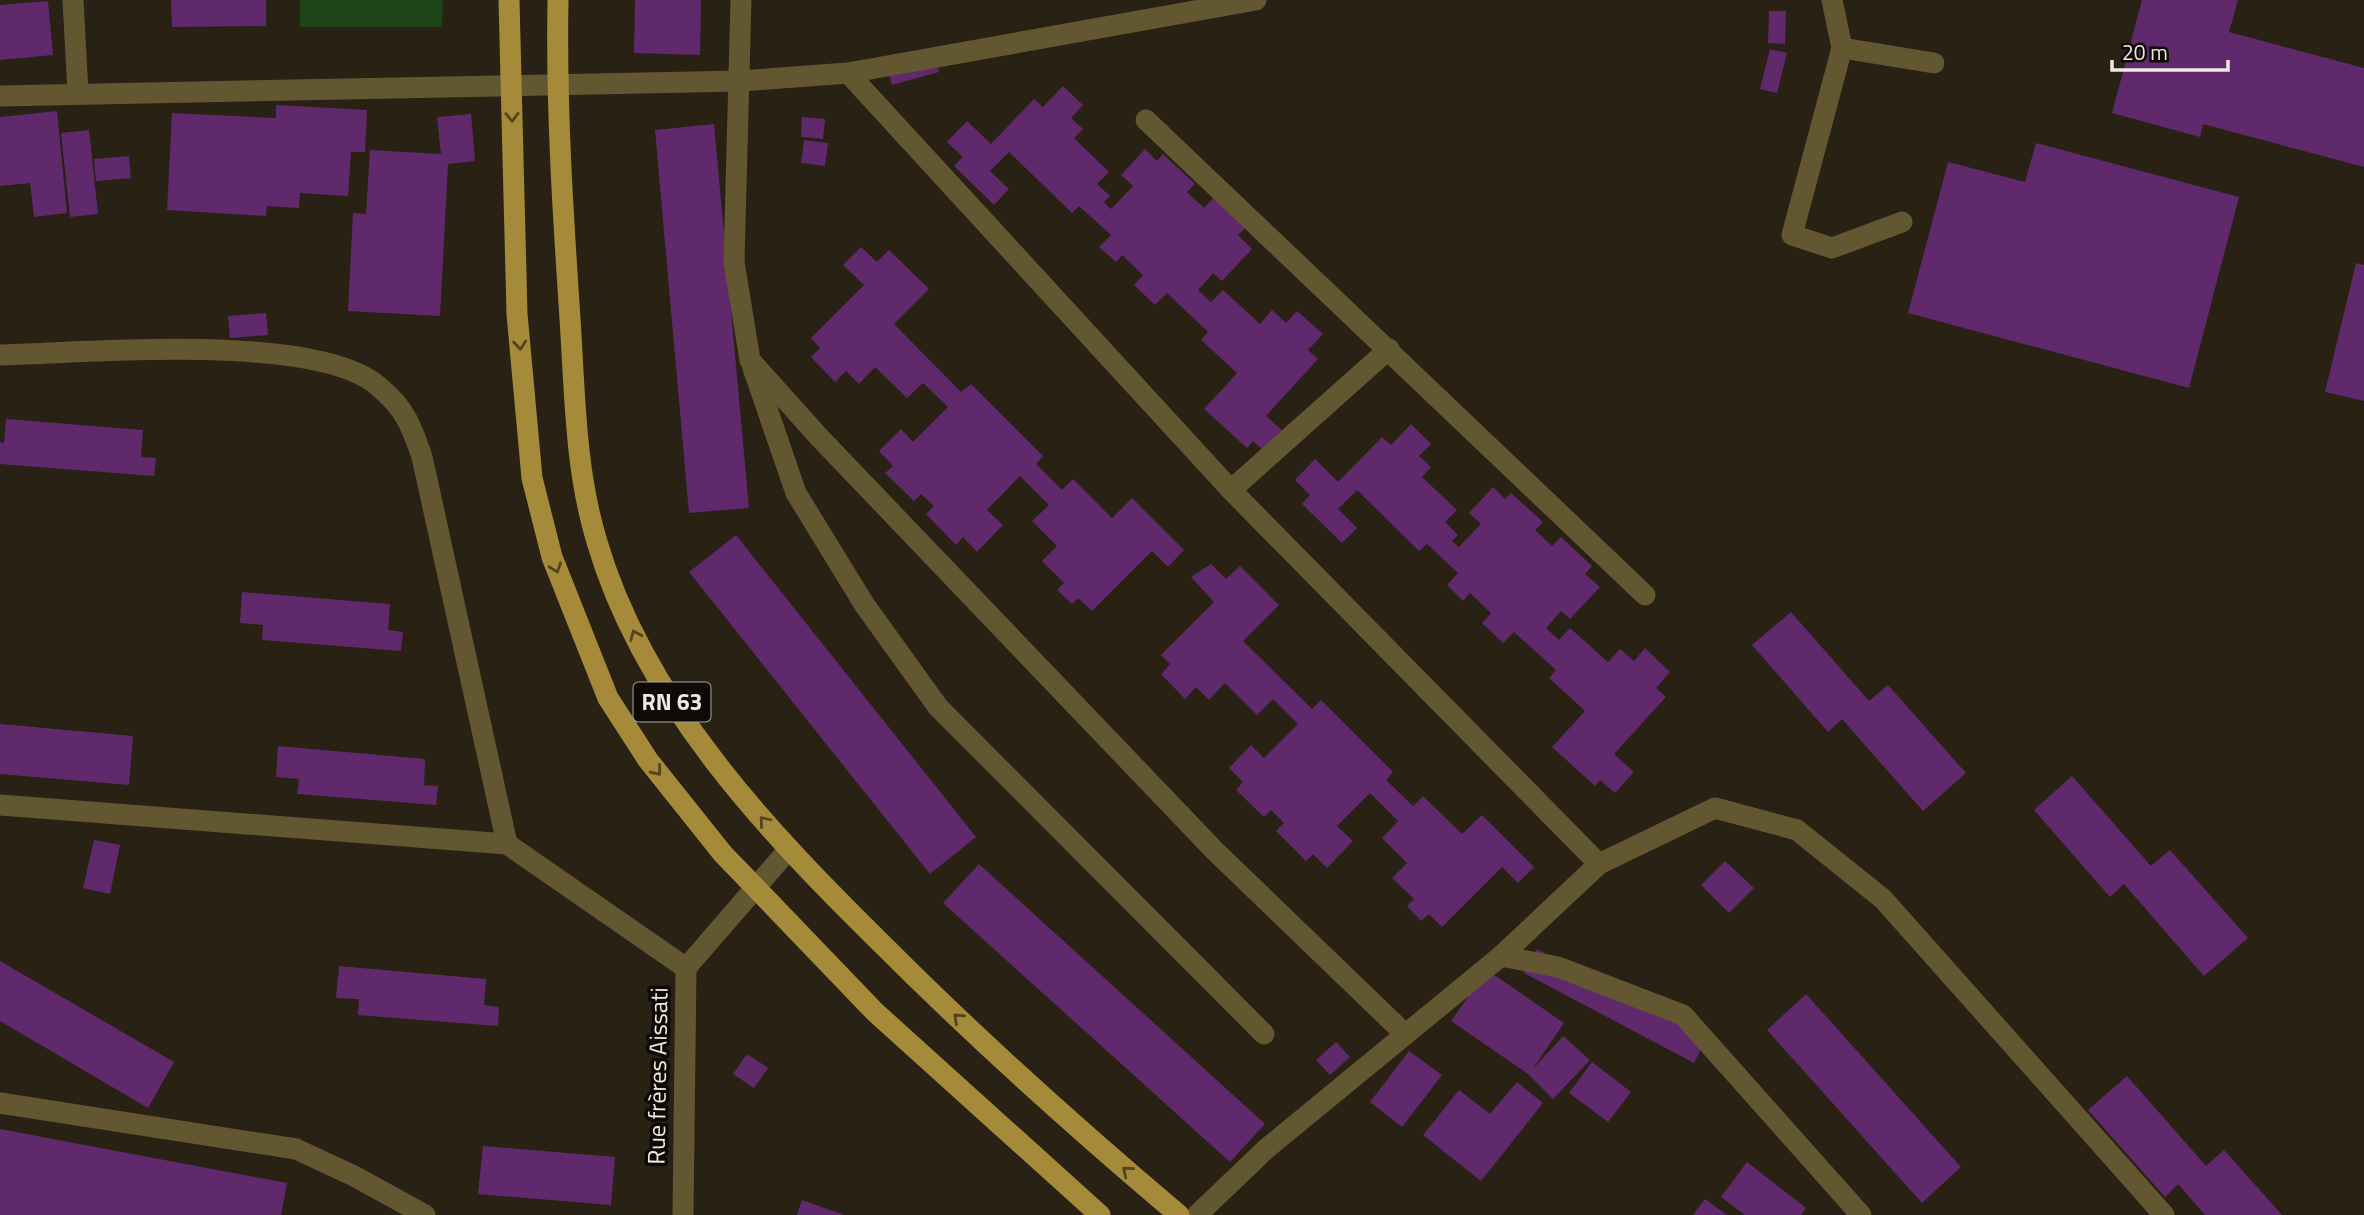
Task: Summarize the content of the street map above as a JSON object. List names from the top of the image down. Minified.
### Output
{"streets":{"main road":["RN 63"],"street":["Rue frères Aissati"]},"crossings":[["RN 63","Rue frères Aissati"]],"scale_bar":"20 m"}
